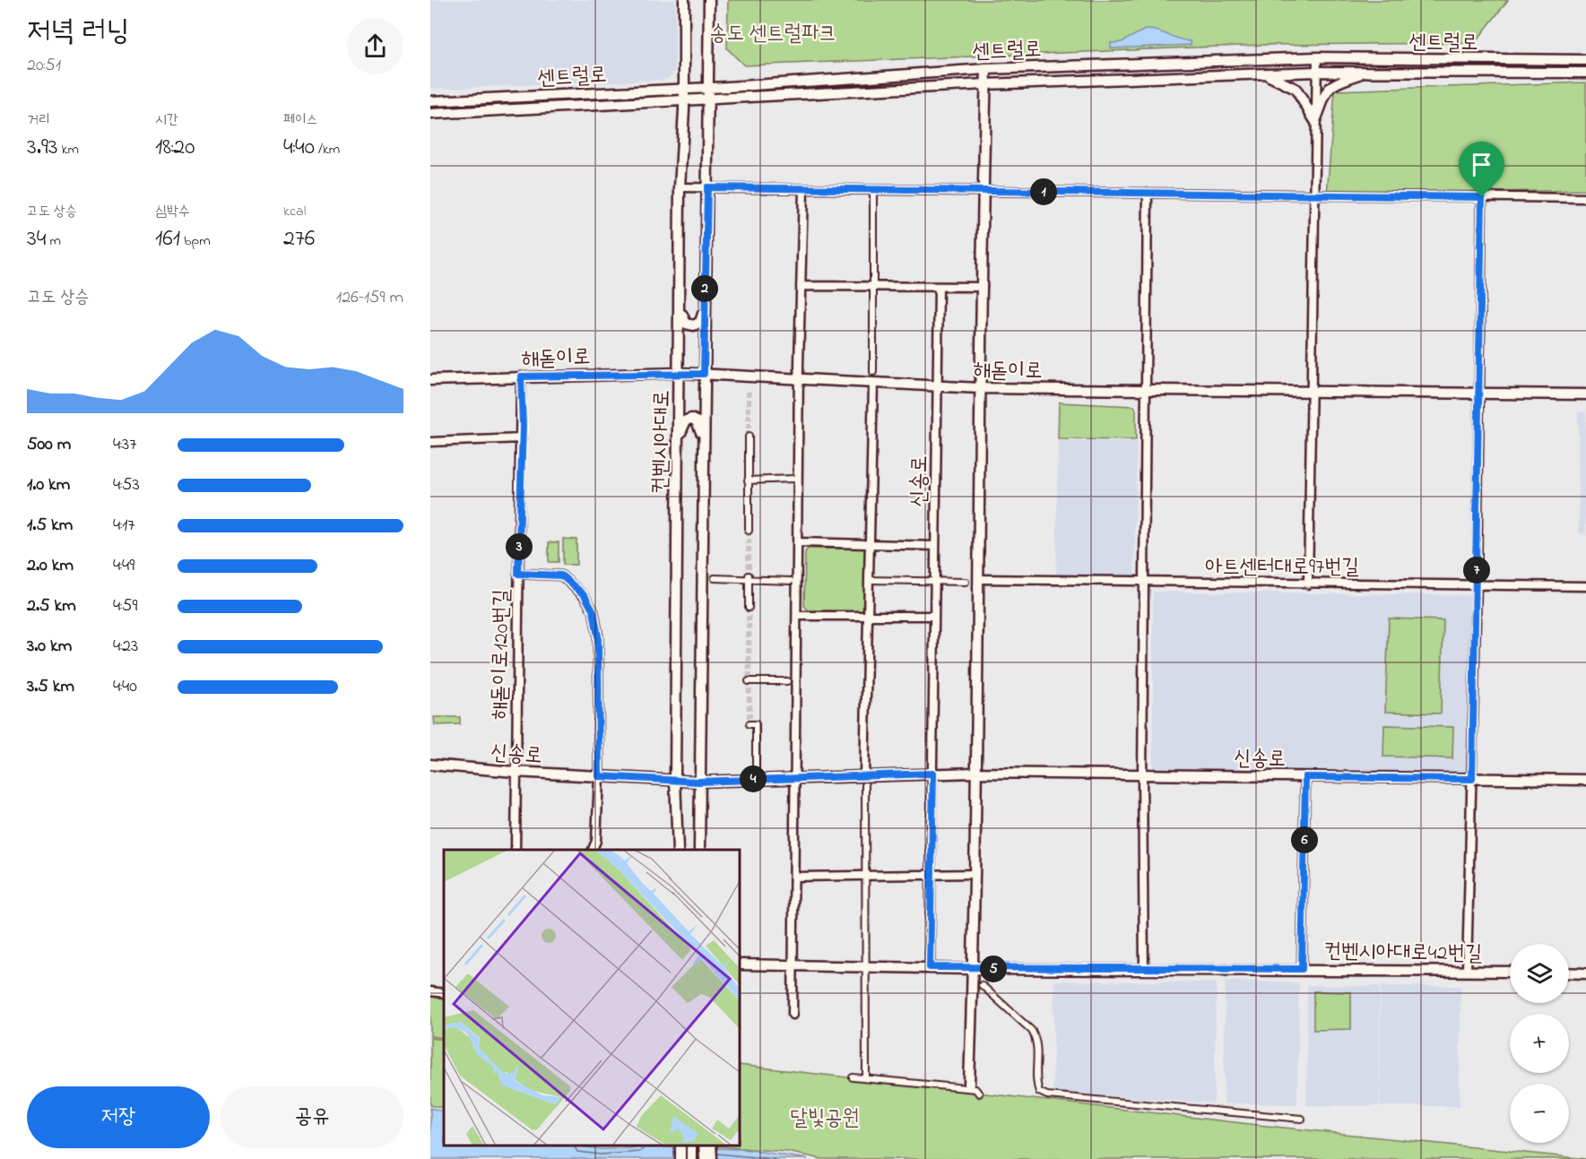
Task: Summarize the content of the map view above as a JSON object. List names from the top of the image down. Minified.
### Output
{"streets":{"main road":["센트럴로","해돋이로","컨벤시아대로","신송로","컨벤시아대로42번길"],"street":["아트센터대로97번길","해돋이로120번길"]},"crossings":[["센트럴로","컨벤시아대로"],["해돋이로","컨벤시아대로"],["해돋이로","신송로"],["해돋이로","해돋이로120번길"],["컨벤시아대로","신송로"],["신송로","해돋이로120번길"]],"parks":["송도 센트럴파크","달빛공원"],"page":{"heading":["저녁 러닝","20:51"],"stats":[["거리","3.93 km"],["시간","18:20"],["페이스","4:40 /km"],["고도 상승","34 m"],["심박수","161 bpm"],["kcal","276"]],"pins":["1","2","3","7","4","6","5"],"chart":["고도 상승","126–159 m"],"list":[{"name":"500 m","note":"4:37"},{"name":"1.0 km","note":"4:53"},{"name":"1.5 km","note":"4:17"},{"name":"2.0 km","note":"4:49"},{"name":"2.5 km","note":"4:59"},{"name":"3.0 km","note":"4:23"},{"name":"3.5 km","note":"4:40"}],"map_buttons":["+","−"],"buttons":["저장","공유"]}}
